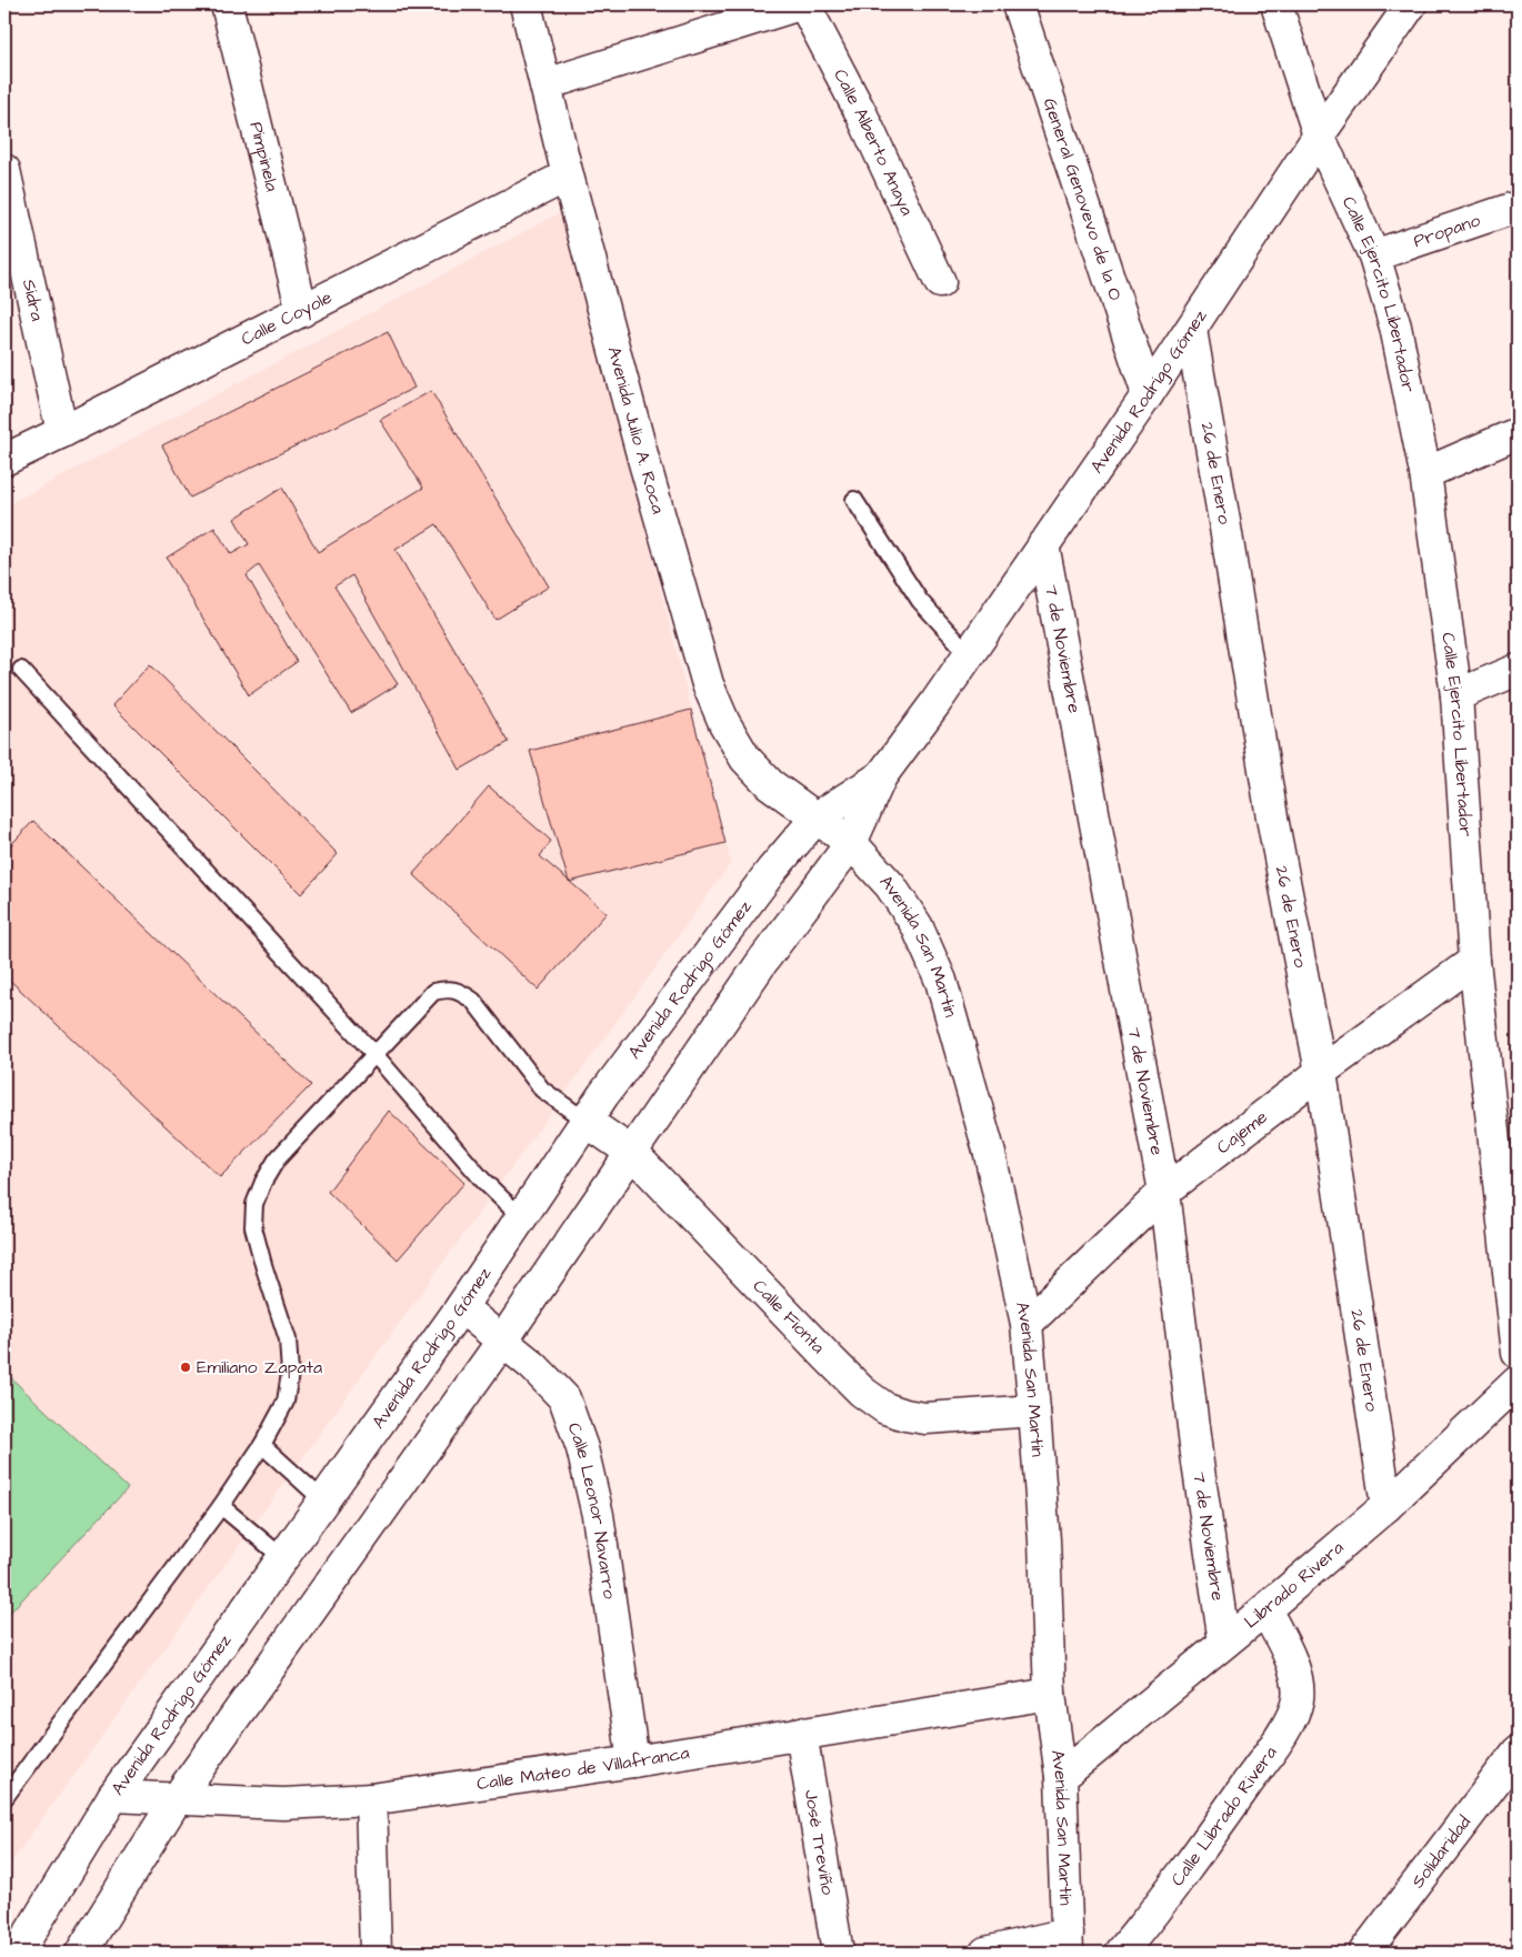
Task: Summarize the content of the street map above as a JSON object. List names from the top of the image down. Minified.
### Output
{"streets":{"street":["Calle Alberto Anaya","Pimpinela","General Genovevo de la O","Propano","Calle Ejercito Libertador","Sidra","Calle Coyole","Avenida Rodrigo Gómez","Avenida Julio A. Roca","26 de Enero","7 de Noviembre","Avenida San Martín","Cajeme","Calle Fionta","Calle Leonor Navarro","Librado Rivera","Calle Mateo de Villafranca","Calle Librado Rivera","José Treviño","Solidaridad"]},"crossings":[["Pimpinela","Calle Coyole"],["General Genovevo de la O","Avenida Rodrigo Gómez"],["Propano","Calle Ejercito Libertador"],["Calle Ejercito Libertador","Avenida Rodrigo Gómez"],["Calle Ejercito Libertador","Cajeme"],["Sidra","Calle Coyole"],["Calle Coyole","Avenida Julio A. Roca"],["Avenida Rodrigo Gómez","Avenida Julio A. Roca"],["Avenida Rodrigo Gómez","26 de Enero"],["Avenida Rodrigo Gómez","7 de Noviembre"],["Avenida Rodrigo Gómez","Avenida San Martín"],["Avenida Rodrigo Gómez","Calle Fionta"],["Avenida Rodrigo Gómez","Calle Leonor Navarro"],["Avenida Rodrigo Gómez","Calle Mateo de Villafranca"],["Avenida Julio A. Roca","Avenida San Martín"],["26 de Enero","Cajeme"],["26 de Enero","Librado Rivera"],["7 de Noviembre","Cajeme"],["7 de Noviembre","Librado Rivera"],["Avenida San Martín","Cajeme"],["Avenida San Martín","Calle Fionta"],["Avenida San Martín","Librado Rivera"],["Avenida San Martín","Calle Mateo de Villafranca"],["Calle Leonor Navarro","Calle Mateo de Villafranca"],["Librado Rivera","Calle Librado Rivera"],["Calle Mateo de Villafranca","José Treviño"]],"places":["Emiliano Zapata"]}
